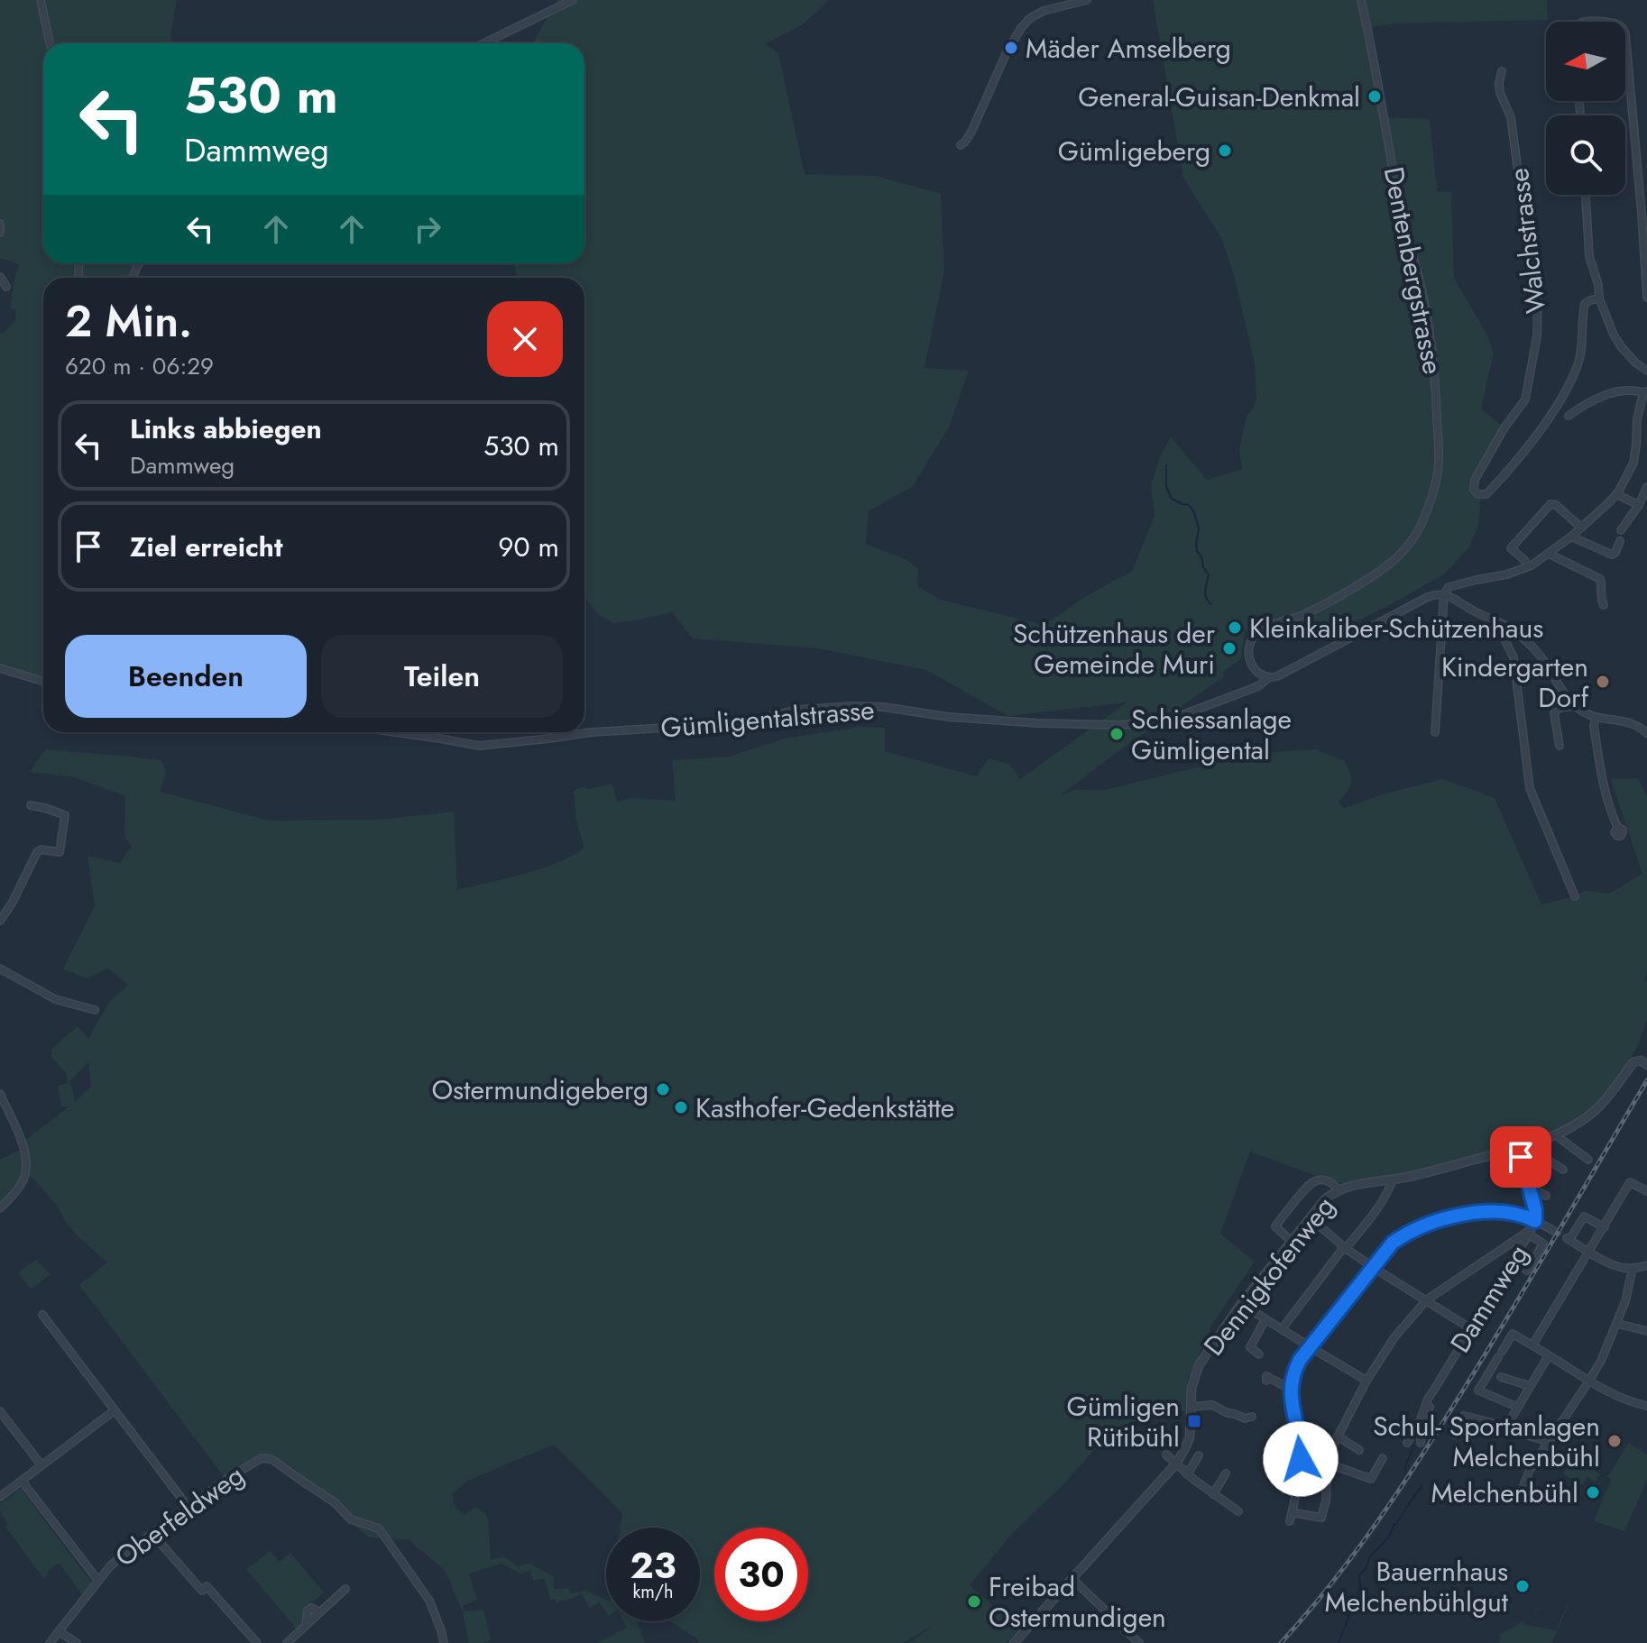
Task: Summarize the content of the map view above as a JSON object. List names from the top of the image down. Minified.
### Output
{"streets":{"street":["Walchstrasse","Dentenbergstrasse","Gümligentalstrasse","Dennigkofenweg","Dammweg","Oberfeldweg"]},"crossings":[["Dentenbergstrasse","Gümligentalstrasse"],["Dennigkofenweg","Dammweg"]],"places":{"other":["Mäder Amselberg","General-Guisan-Denkmal","Gümligeberg","Kleinkaliber-Schützenhaus","Schützenhaus der Gemeinde Muri","Kindergarten Dorf","Schiessanlage Gümligental","Ostermundigeberg","Kasthofer-Gedenkstätte","Schul- Sportanlagen Melchenbühl","Melchenbühl","Bauernhaus Melchenbühlgut","Freibad Ostermundigen"],"transit":["Gümligen Rütibühl"]},"north":"left","page":{"turn":["530 m","Dammweg"],"heading":["2 Min.","620 m · 06:29"],"list":[{"name":"Links abbiegen","note":"Dammweg","value":"530 m"},{"name":"Ziel erreicht","value":"90 m"}],"buttons":["Beenden","Teilen"],"speed":"23 km/h","limit":"30"}}
